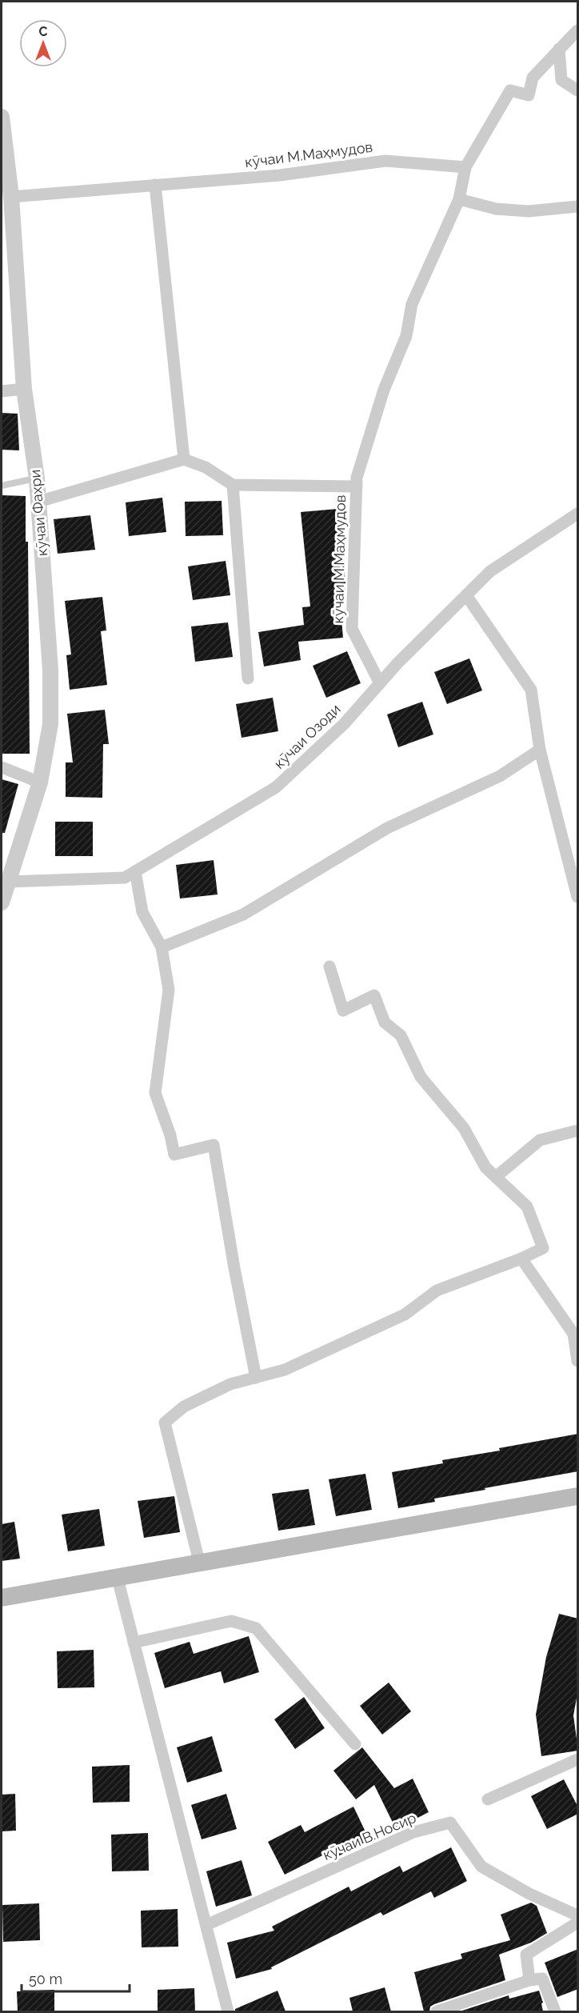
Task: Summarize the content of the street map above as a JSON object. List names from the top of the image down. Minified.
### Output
{"streets":{"street":["кӯчаи М.Маҳмудов","кӯчаи Фахри","кӯчаи Озоди","кӯчаи В.Носир"]},"crossings":[["кӯчаи М.Маҳмудов","кӯчаи Фахри"],["кӯчаи М.Маҳмудов","кӯчаи Озоди"],["кӯчаи Фахри","кӯчаи Озоди"]],"scale_bar":"50 m","north":"top"}
